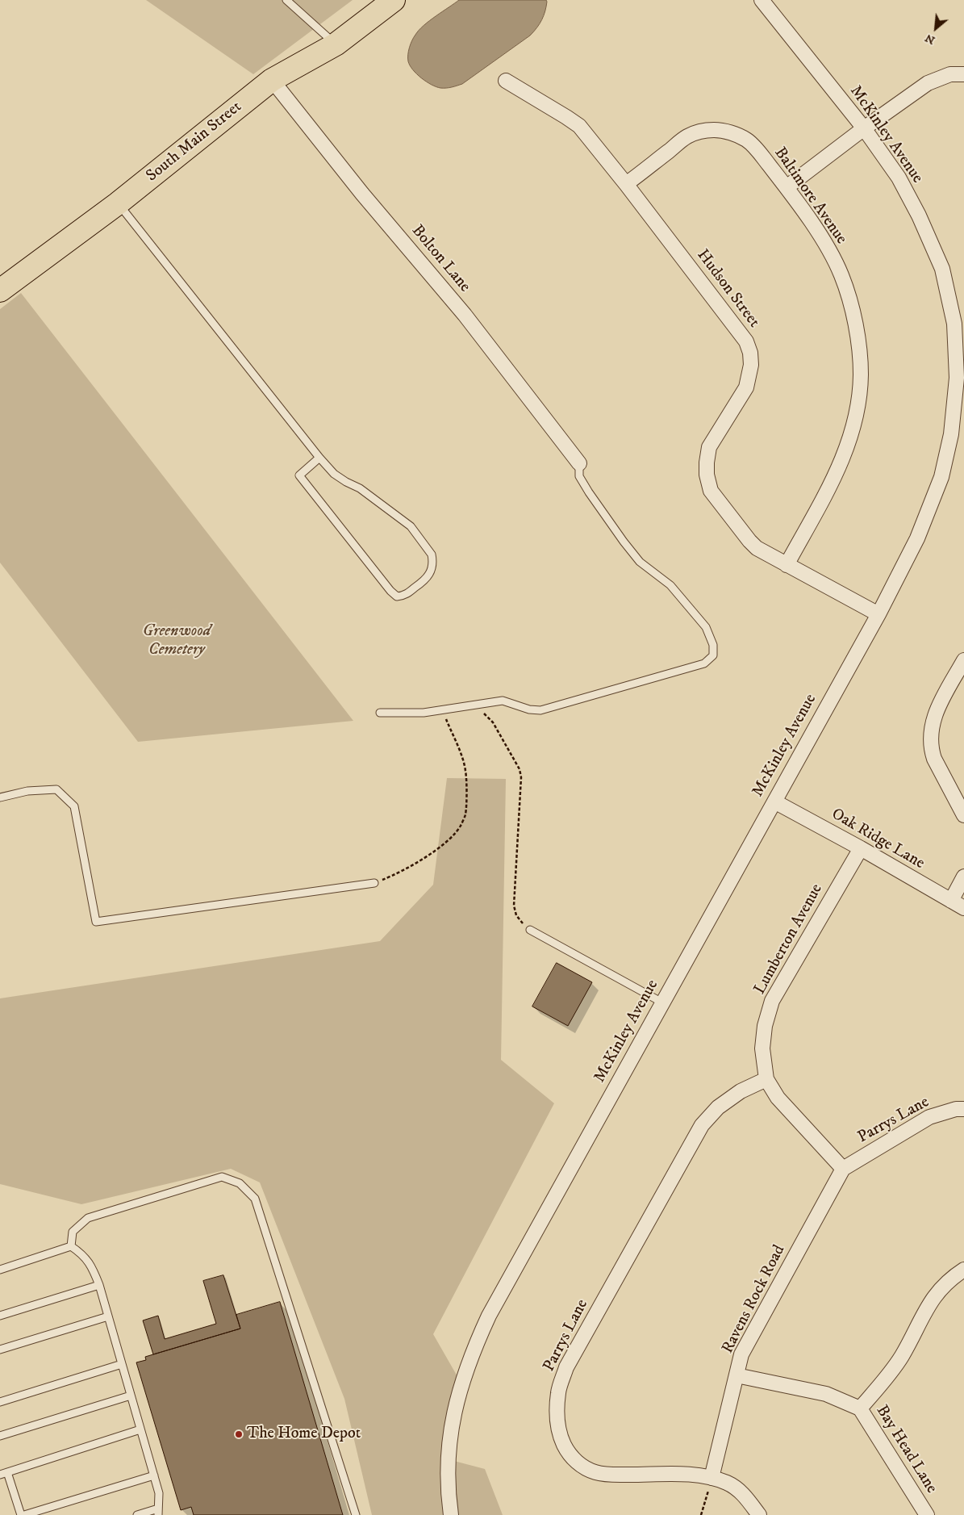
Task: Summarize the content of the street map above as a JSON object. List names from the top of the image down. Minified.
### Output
{"streets":{"highway":["South Main Street"],"street":["McKinley Avenue","Baltimore Avenue","Bolton Lane","Hudson Street","Oak Ridge Lane","Lumberton Avenue","Parrys Lane","Ravens Rock Road","Bay Head Lane"]},"crossings":[["McKinley Avenue","Hudson Street"],["McKinley Avenue","Oak Ridge Lane"],["South Main Street","Bolton Lane"],["Baltimore Avenue","Hudson Street"],["Oak Ridge Lane","Lumberton Avenue"],["Lumberton Avenue","Parrys Lane"],["Lumberton Avenue","Ravens Rock Road"],["Parrys Lane","Ravens Rock Road"],["Ravens Rock Road","Bay Head Lane"]],"parks":["Greenwood Cemetery"],"places":["The Home Depot"],"north":"bottom left"}
